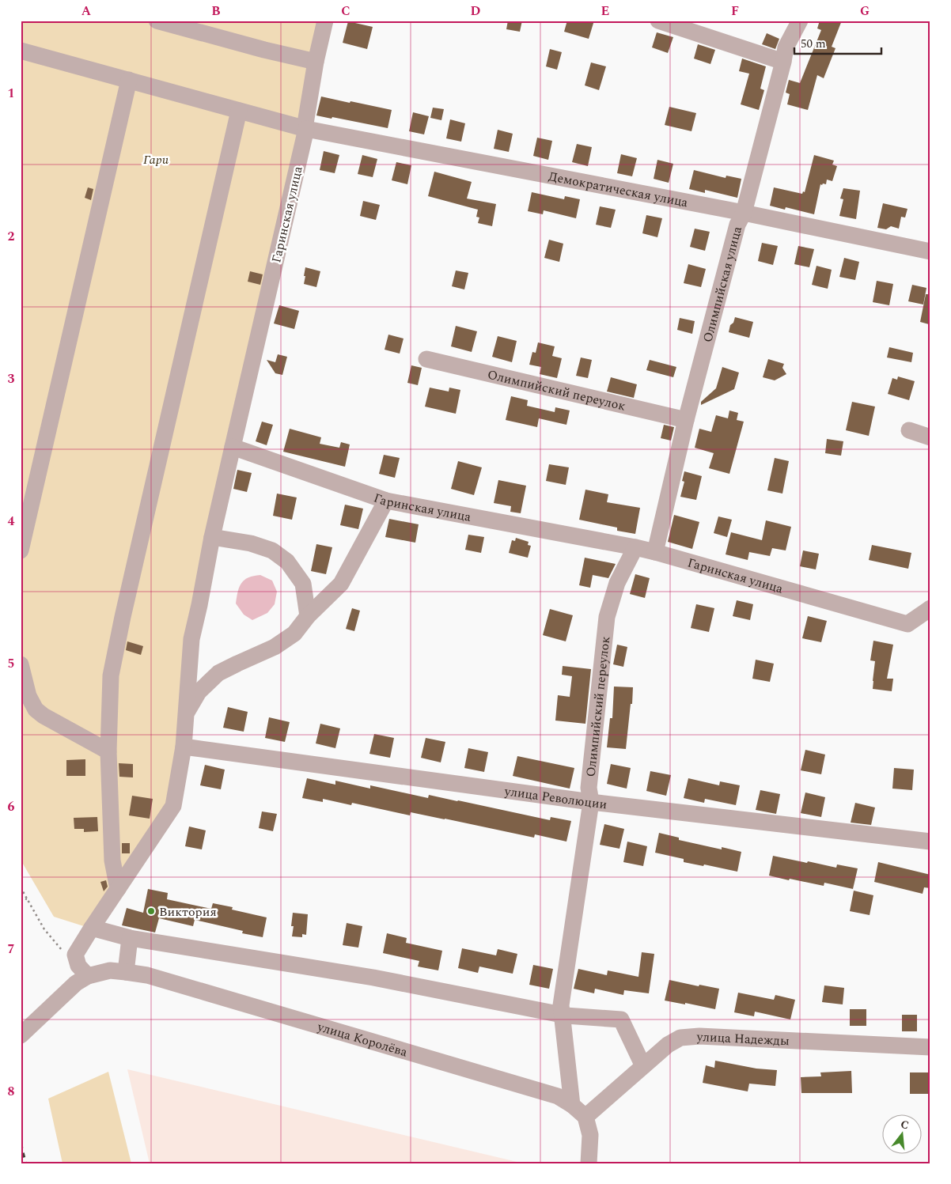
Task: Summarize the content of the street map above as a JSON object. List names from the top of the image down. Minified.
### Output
{"streets":{"street":["Демократическая улица","Гаринская улица","Олимпийская улица","Олимпийский переулок","улица Революции","улица Королёва","улица Надежды"]},"crossings":[["Демократическая улица","Гаринская улица"],["Демократическая улица","Олимпийская улица"],["Гаринская улица","Олимпийская улица"],["Гаринская улица","Олимпийский переулок"],["Олимпийская улица","Олимпийский переулок"],["Олимпийский переулок","улица Революции"],["Олимпийский переулок","улица Королёва"],["улица Королёва","улица Надежды"]],"parks":["Гари"],"places":["Виктория"],"scale_bar":"50 m","north":"top","grid":{"columns":["A","B","C","D","E","F","G"],"rows":["1","2","3","4","5","6","7","8"]}}
